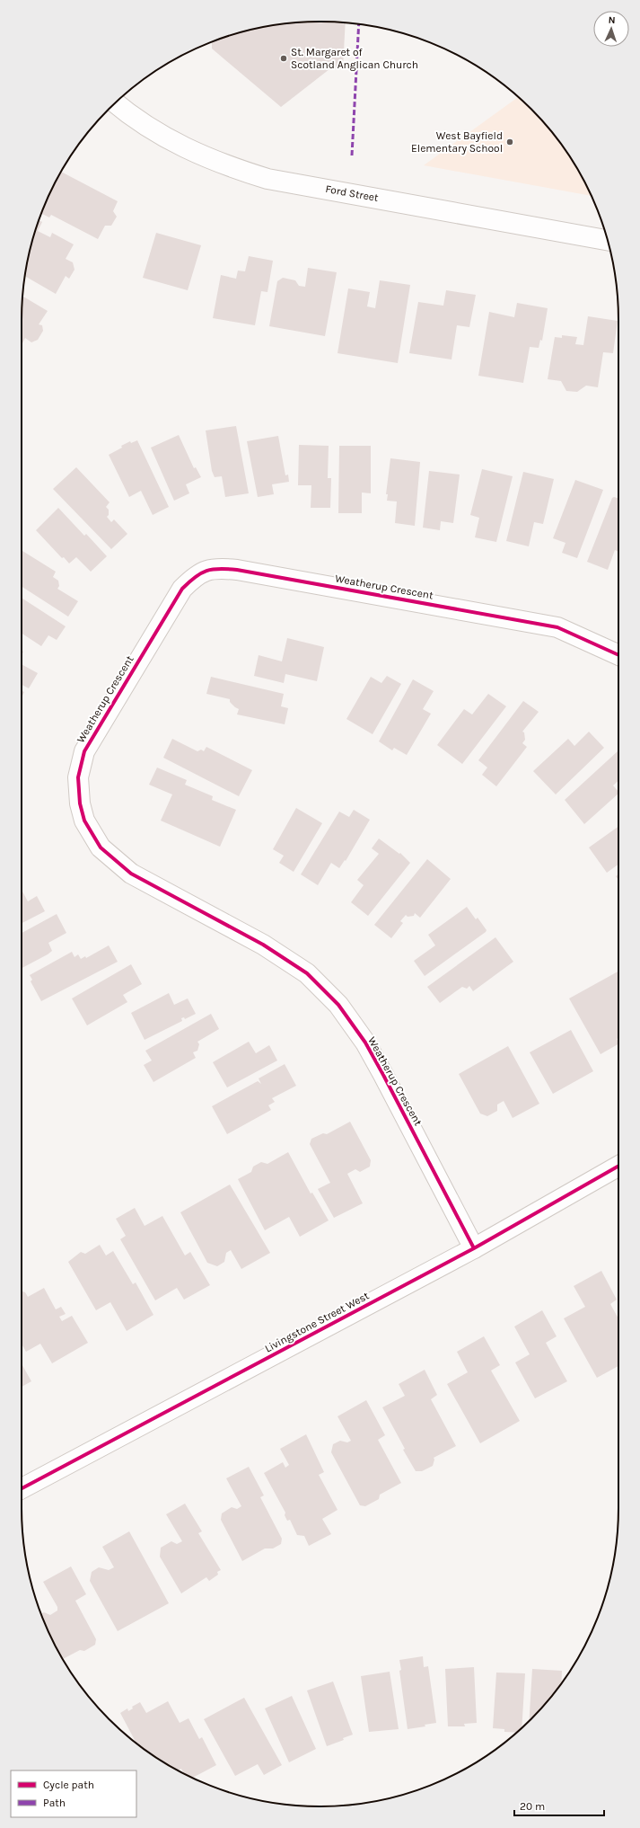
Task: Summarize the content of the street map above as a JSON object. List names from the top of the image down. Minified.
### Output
{"streets":{"street":["Ford Street","Weatherup Crescent","Livingstone Street West"]},"crossings":[["Weatherup Crescent","Livingstone Street West"]],"places":["St. Margaret of Scotland Anglican Church","West Bayfield Elementary School"],"legend":["Cycle path","Path"],"scale_bar":"20 m","north":"top"}
